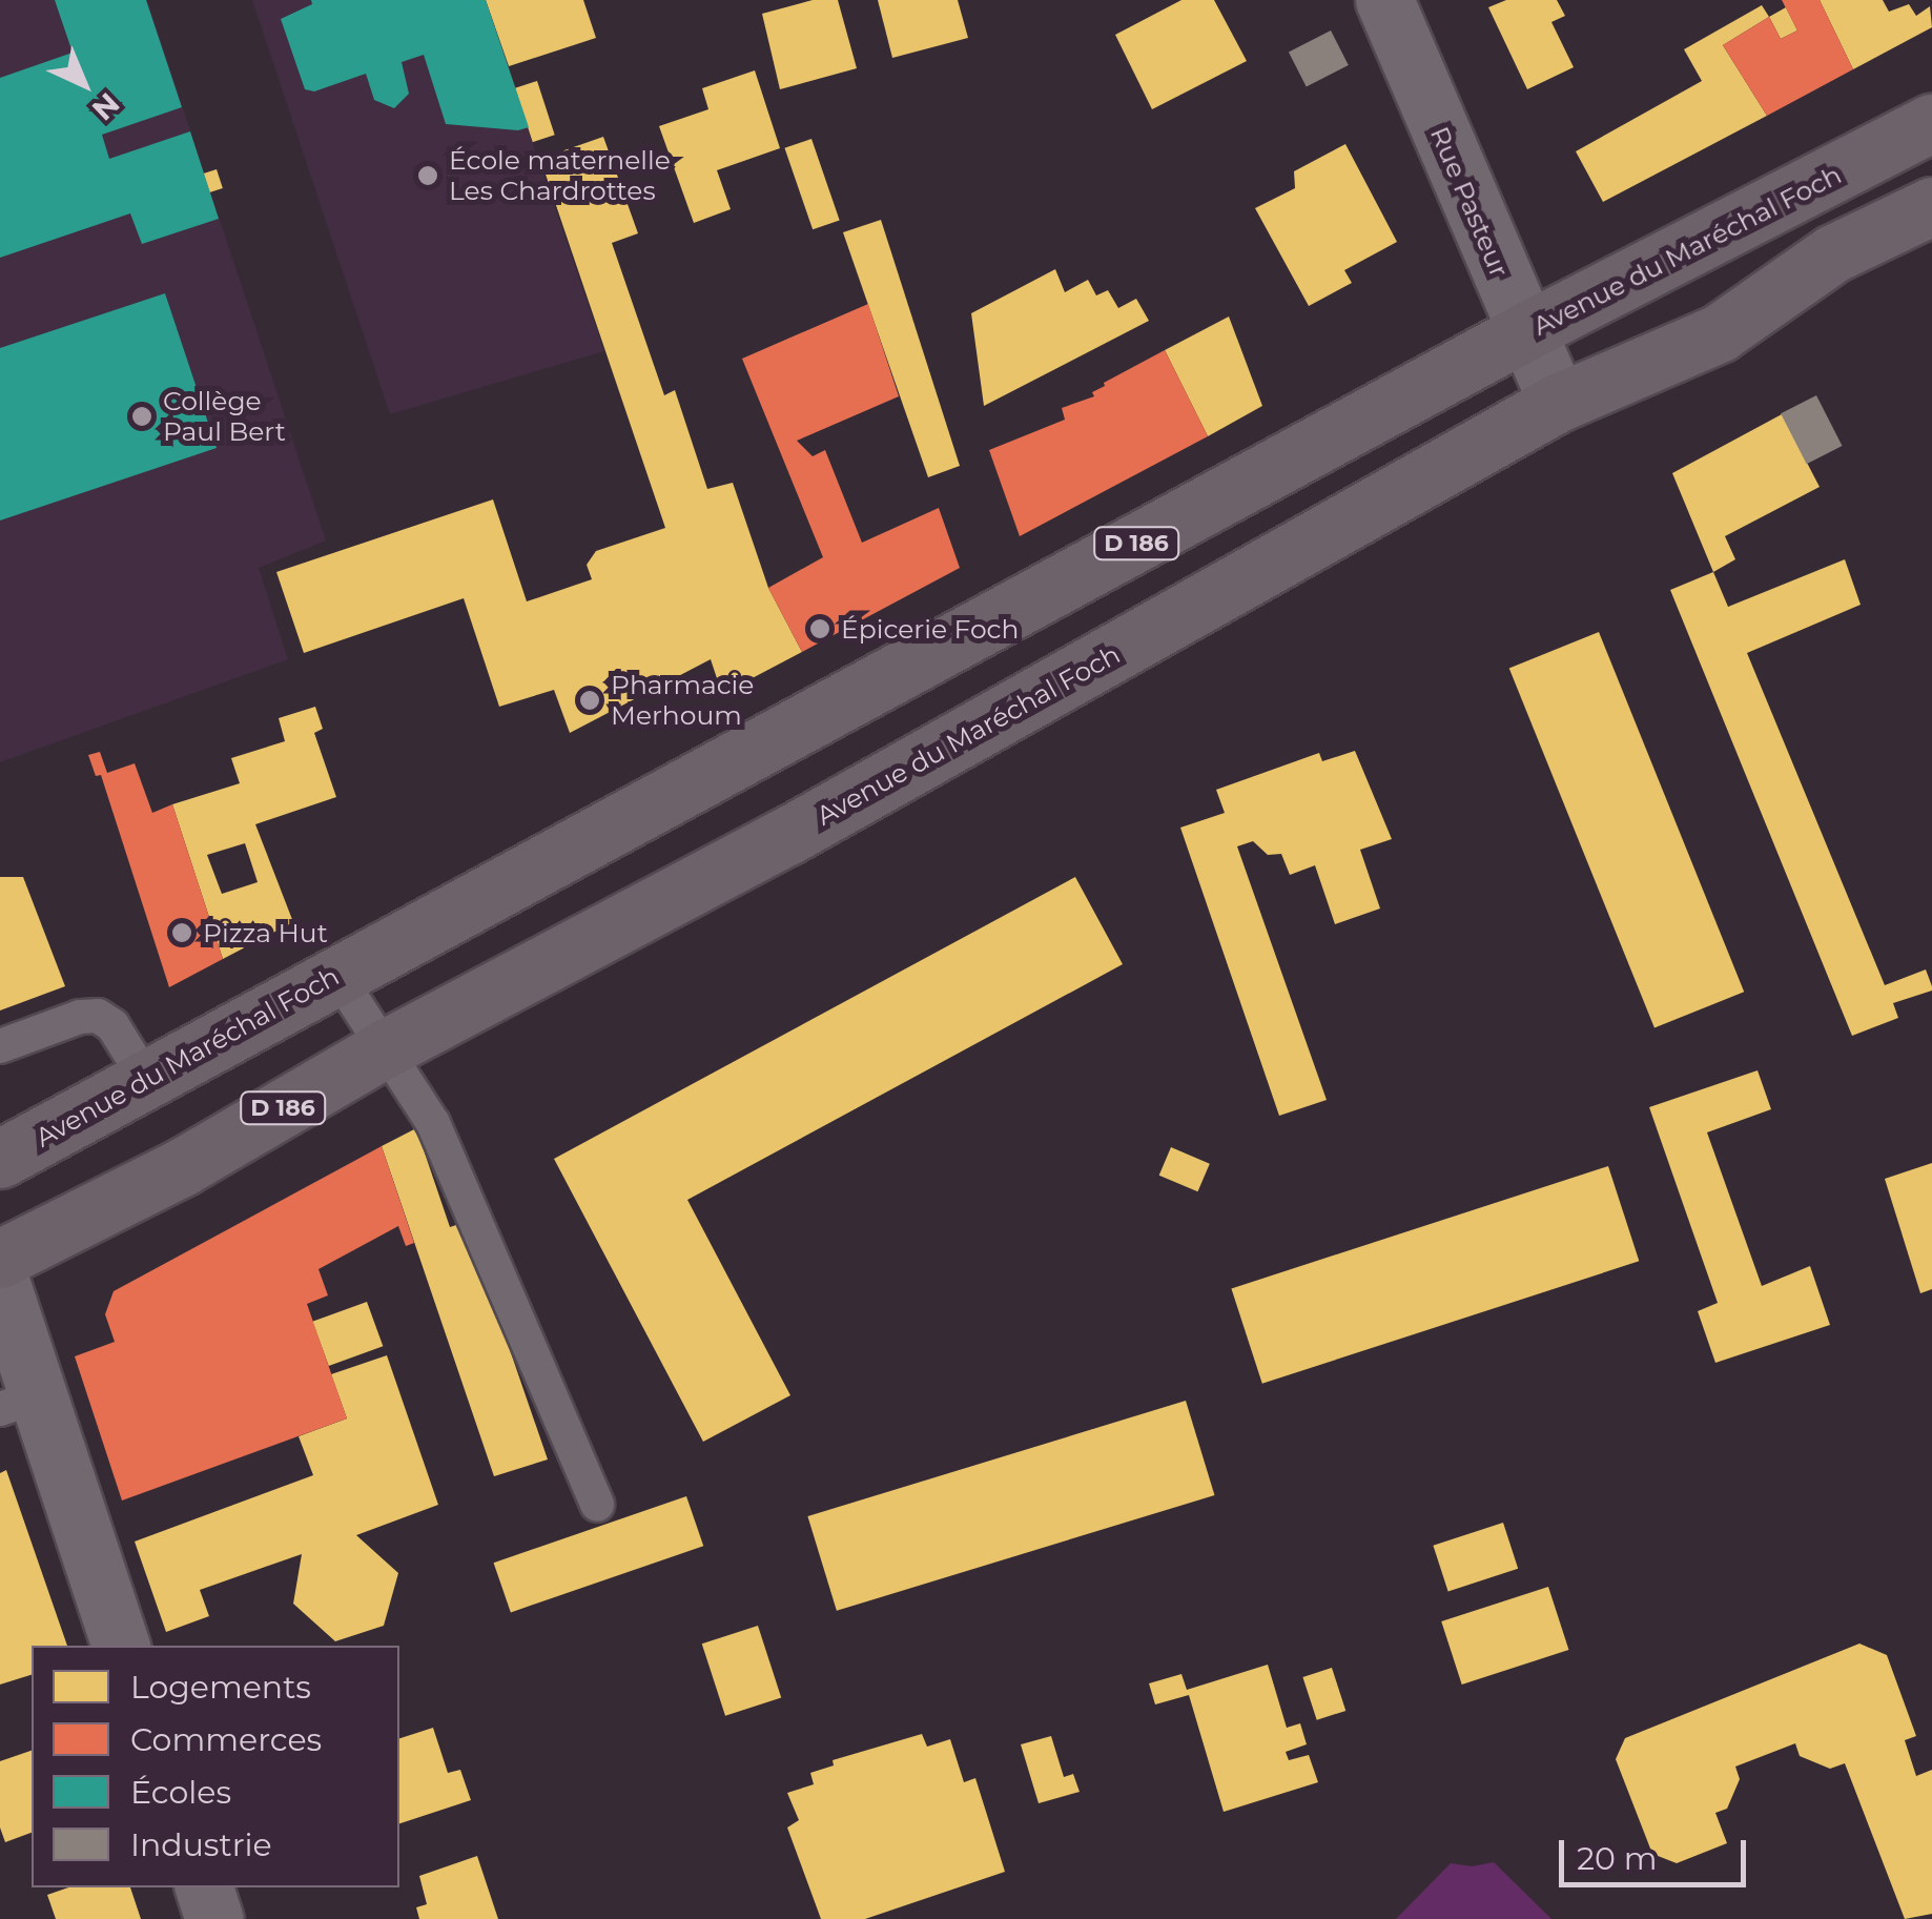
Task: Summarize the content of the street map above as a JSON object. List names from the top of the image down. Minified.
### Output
{"streets":{"main road":["Avenue du Maréchal Foch","D 186"],"street":["Rue Pasteur"]},"crossings":[["Rue Pasteur","Avenue du Maréchal Foch"]],"places":["École maternelle Les Chardrottes","Collège Paul Bert","Épicerie Foch","Pharmacie Merhoum","Pizza Hut"],"legend":["Logements","Commerces","Écoles","Industrie"],"scale_bar":"20 m","north":"bottom right"}
